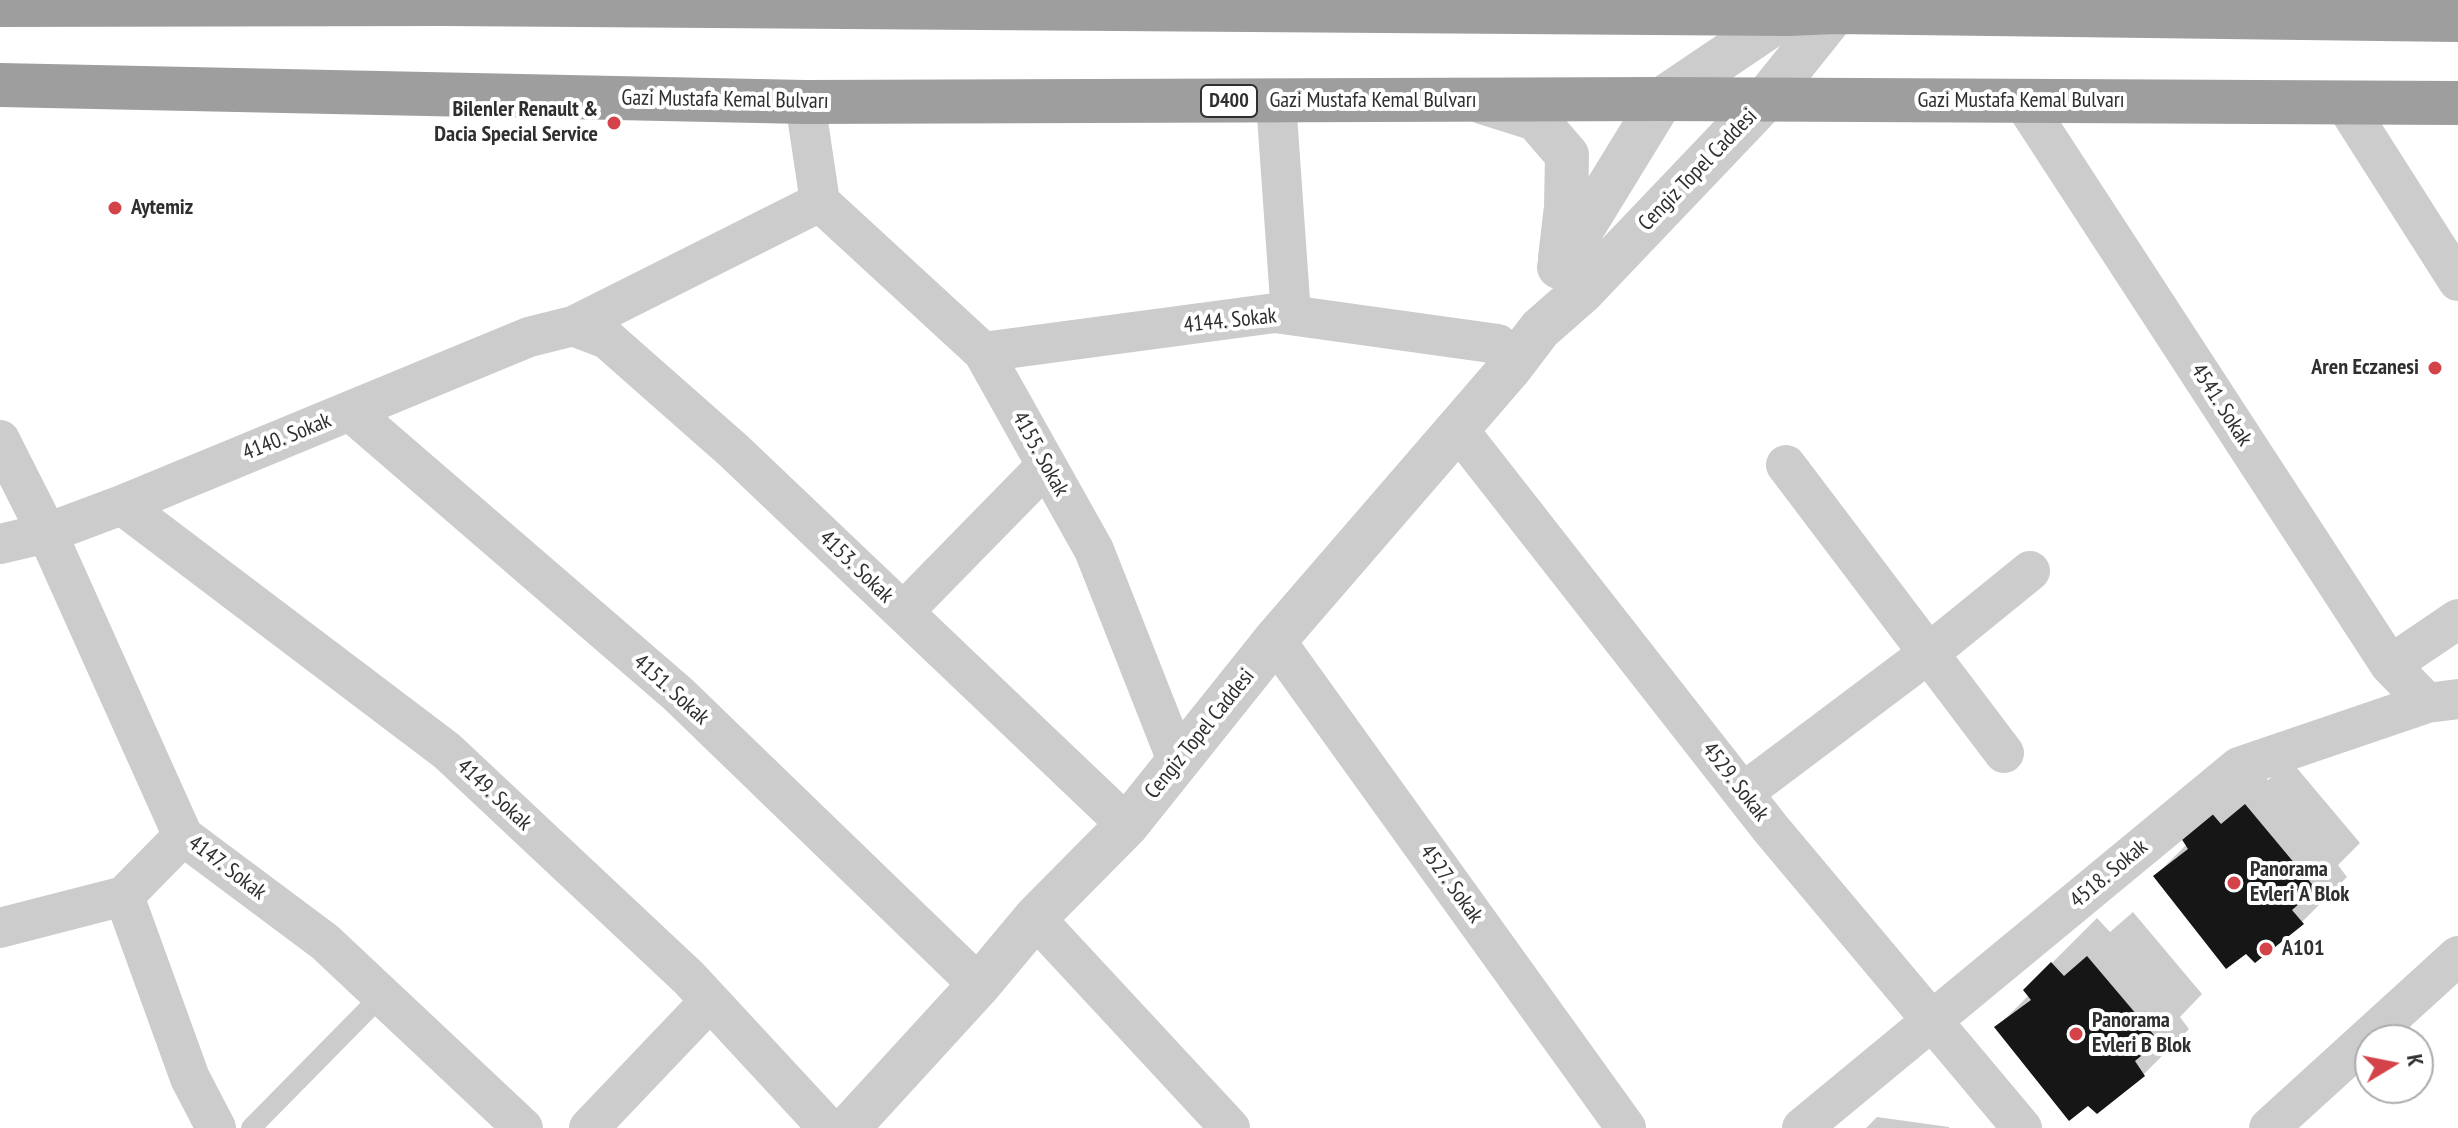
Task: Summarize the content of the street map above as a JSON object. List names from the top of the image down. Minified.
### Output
{"streets":{"highway":["Gazi Mustafa Kemal Bulvarı","D400"],"street":["Cengiz Topel Caddesi","4144. Sokak","4541. Sokak","4140. Sokak","4155. Sokak","4153. Sokak","4151. Sokak","4529. Sokak","4149. Sokak","4147. Sokak","4518. Sokak","4527. Sokak"]},"crossings":[["Gazi Mustafa Kemal Bulvarı","Cengiz Topel Caddesi"],["Gazi Mustafa Kemal Bulvarı","4541. Sokak"],["Cengiz Topel Caddesi","4144. Sokak"],["Cengiz Topel Caddesi","4155. Sokak"],["Cengiz Topel Caddesi","4153. Sokak"],["Cengiz Topel Caddesi","4151. Sokak"],["Cengiz Topel Caddesi","4529. Sokak"],["Cengiz Topel Caddesi","4527. Sokak"],["4144. Sokak","4155. Sokak"],["4541. Sokak","4518. Sokak"],["4140. Sokak","4153. Sokak"],["4140. Sokak","4151. Sokak"],["4140. Sokak","4149. Sokak"],["4140. Sokak","4147. Sokak"],["4529. Sokak","4518. Sokak"]],"places":["Bilenler Renault & Dacia Special Service","Aytemiz","Aren Eczanesi","Panorama Evleri A Blok","A101","Panorama Evleri B Blok"],"north":"right"}
